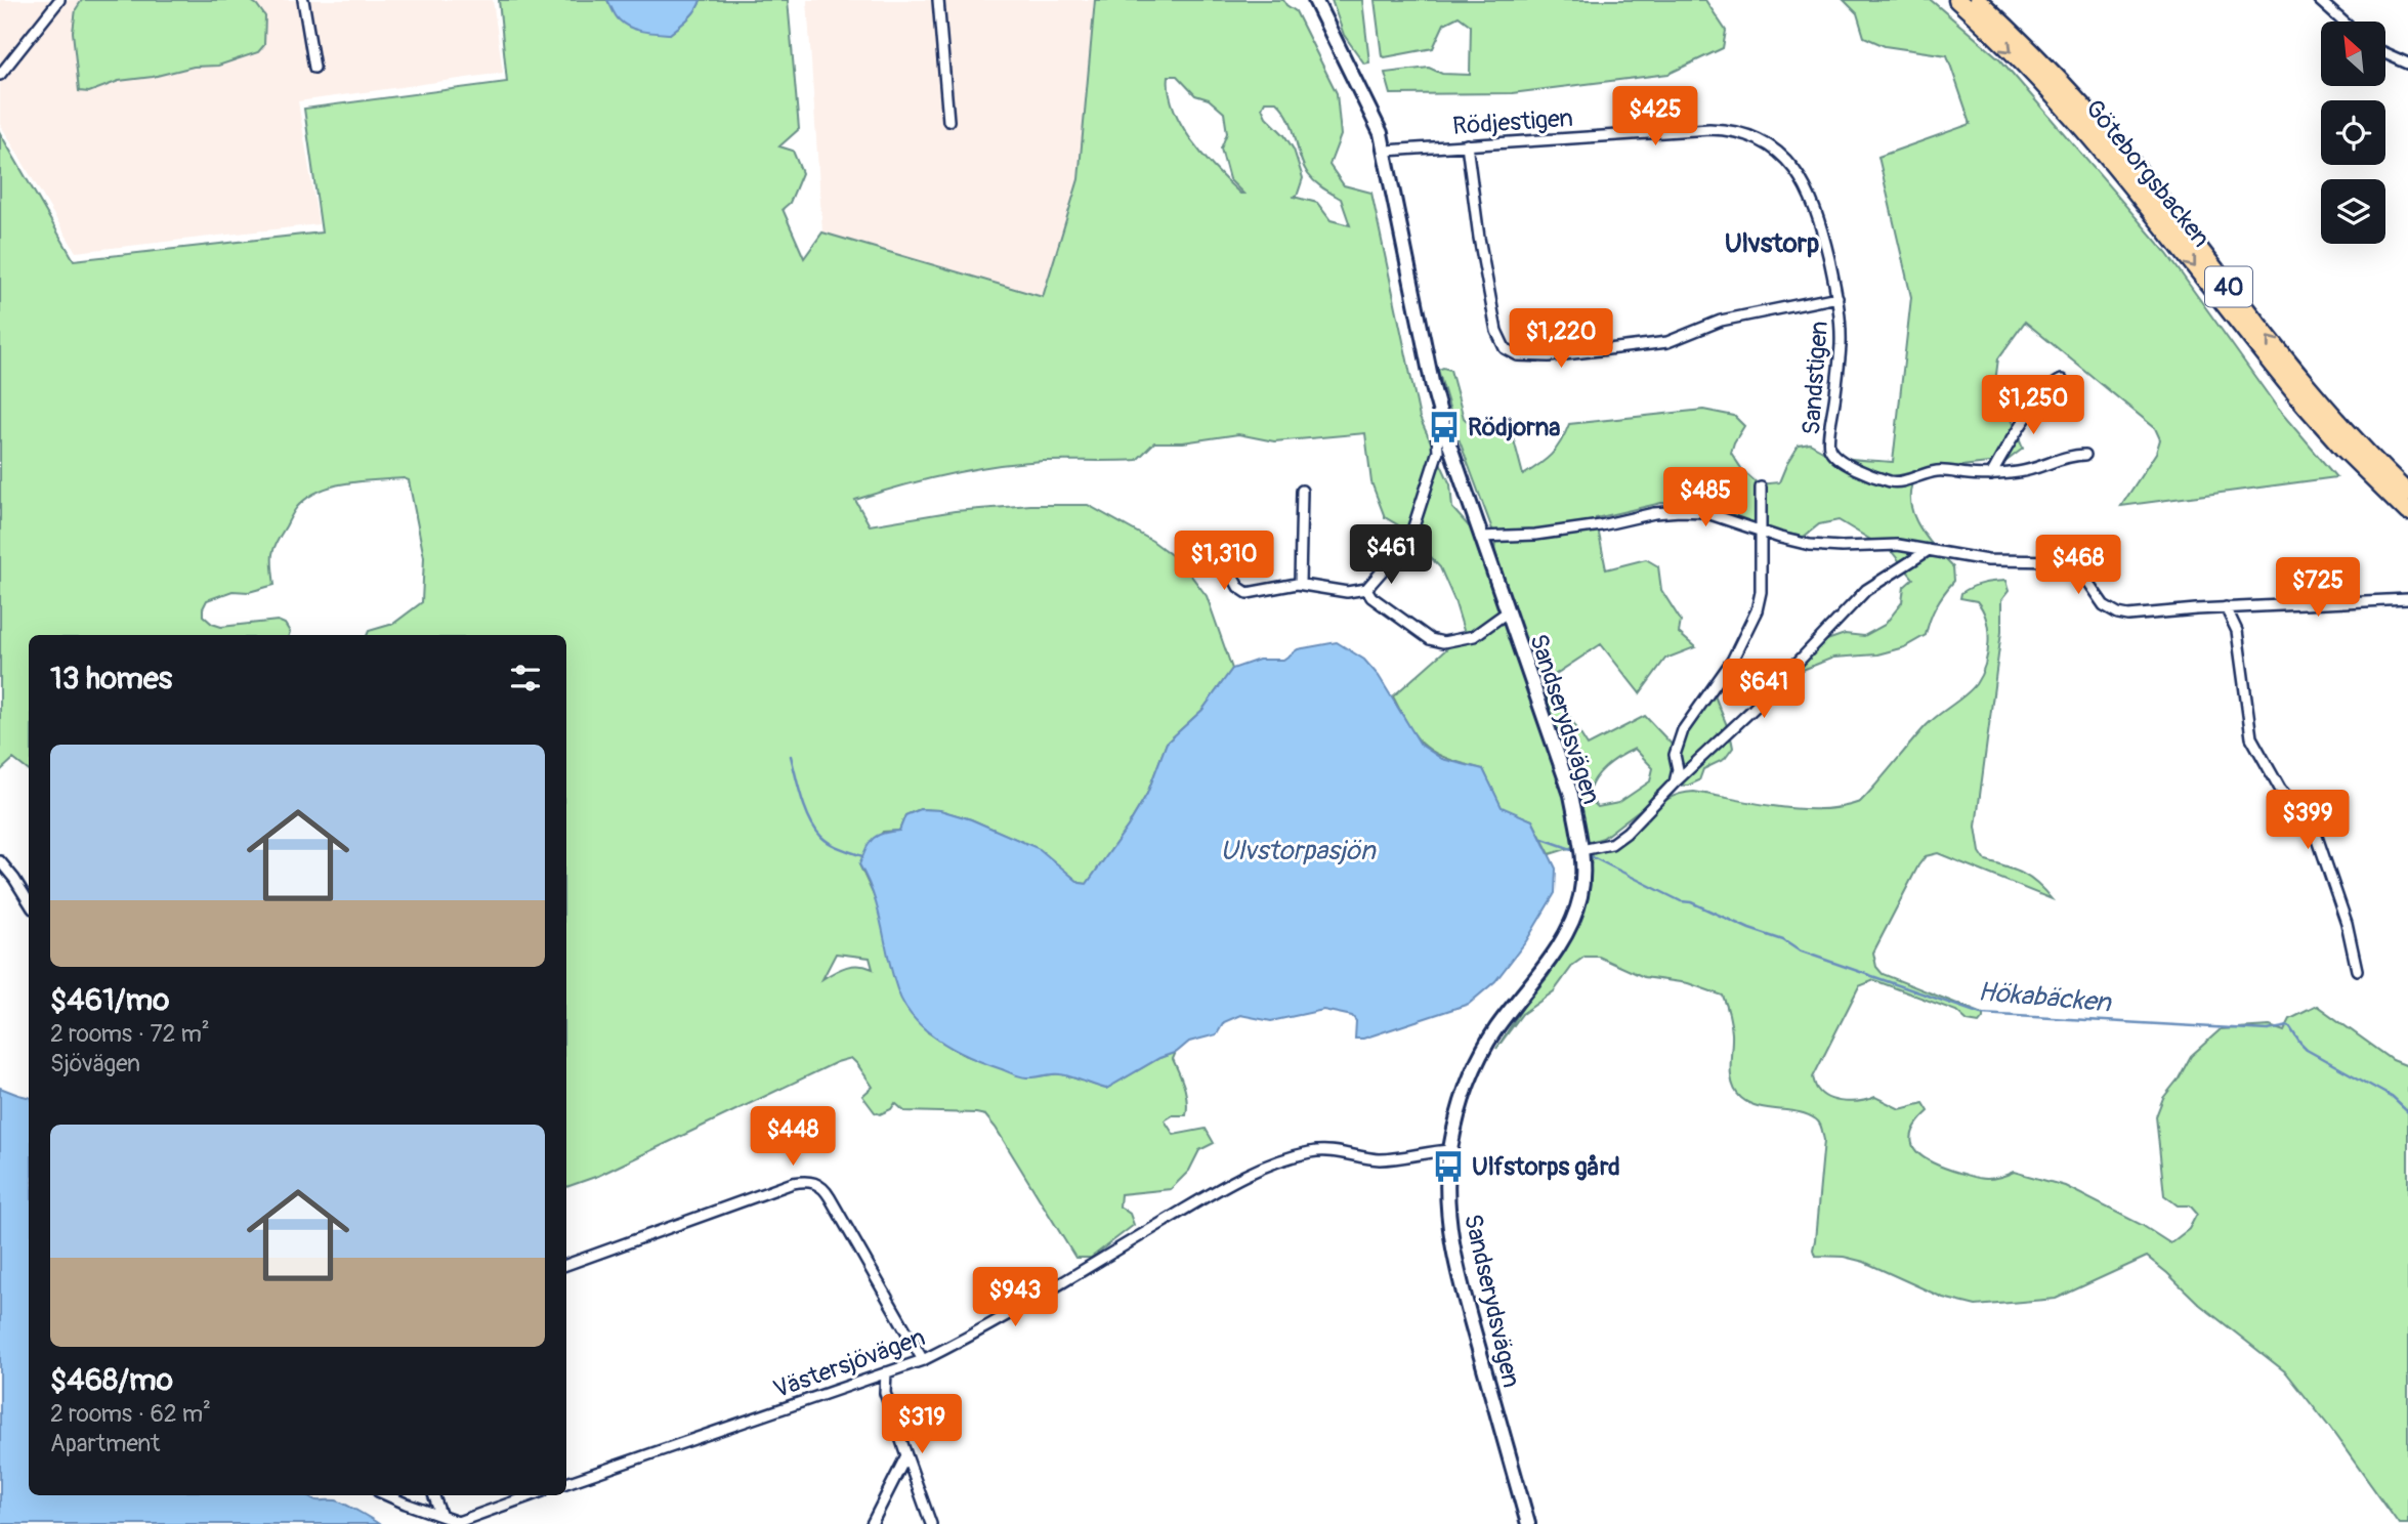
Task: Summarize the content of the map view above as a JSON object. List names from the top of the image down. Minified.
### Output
{"streets":{"highway":["Göteborgsbacken","40"],"street":["Rödjestigen","Sandstigen","Sandserydsvägen","Västersjövägen"]},"crossings":[["Rödjestigen","Sandstigen"],["Rödjestigen","Sandserydsvägen"],["Sandserydsvägen","Västersjövägen"]],"districts":["Ulvstorp"],"water":["Ulvstorpasjön","Hökabäcken"],"places":{"bus stop":["Rödjorna","Ulfstorps gård"]},"north":"top left","page":{"price":["$425","$1,220","$1,250","$485","$461","$1,310","$468","$725","$641","$399","$448","$943","$319"],"heading":"13 homes","list":[{"name":"$461/mo","note":"2 rooms · 72 m² · Sjövägen"},{"name":"$468/mo","note":"2 rooms · 62 m² · Apartment"}]}}
